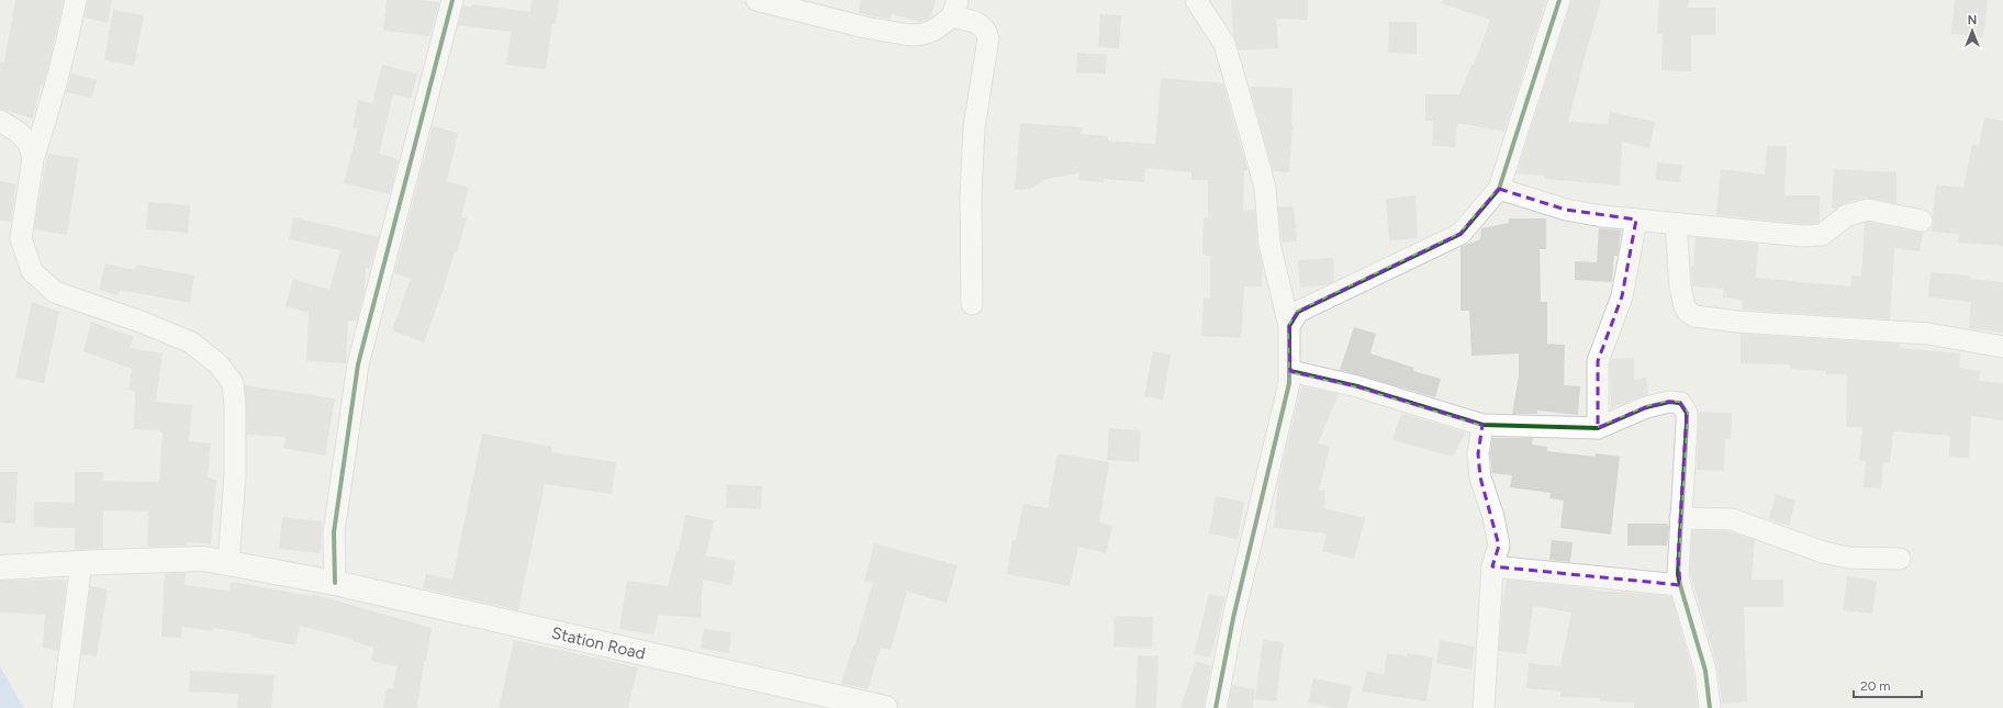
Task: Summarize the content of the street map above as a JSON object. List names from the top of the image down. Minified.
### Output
{"streets":{"main road":["Station Road"]},"scale_bar":"20 m","north":"top"}
